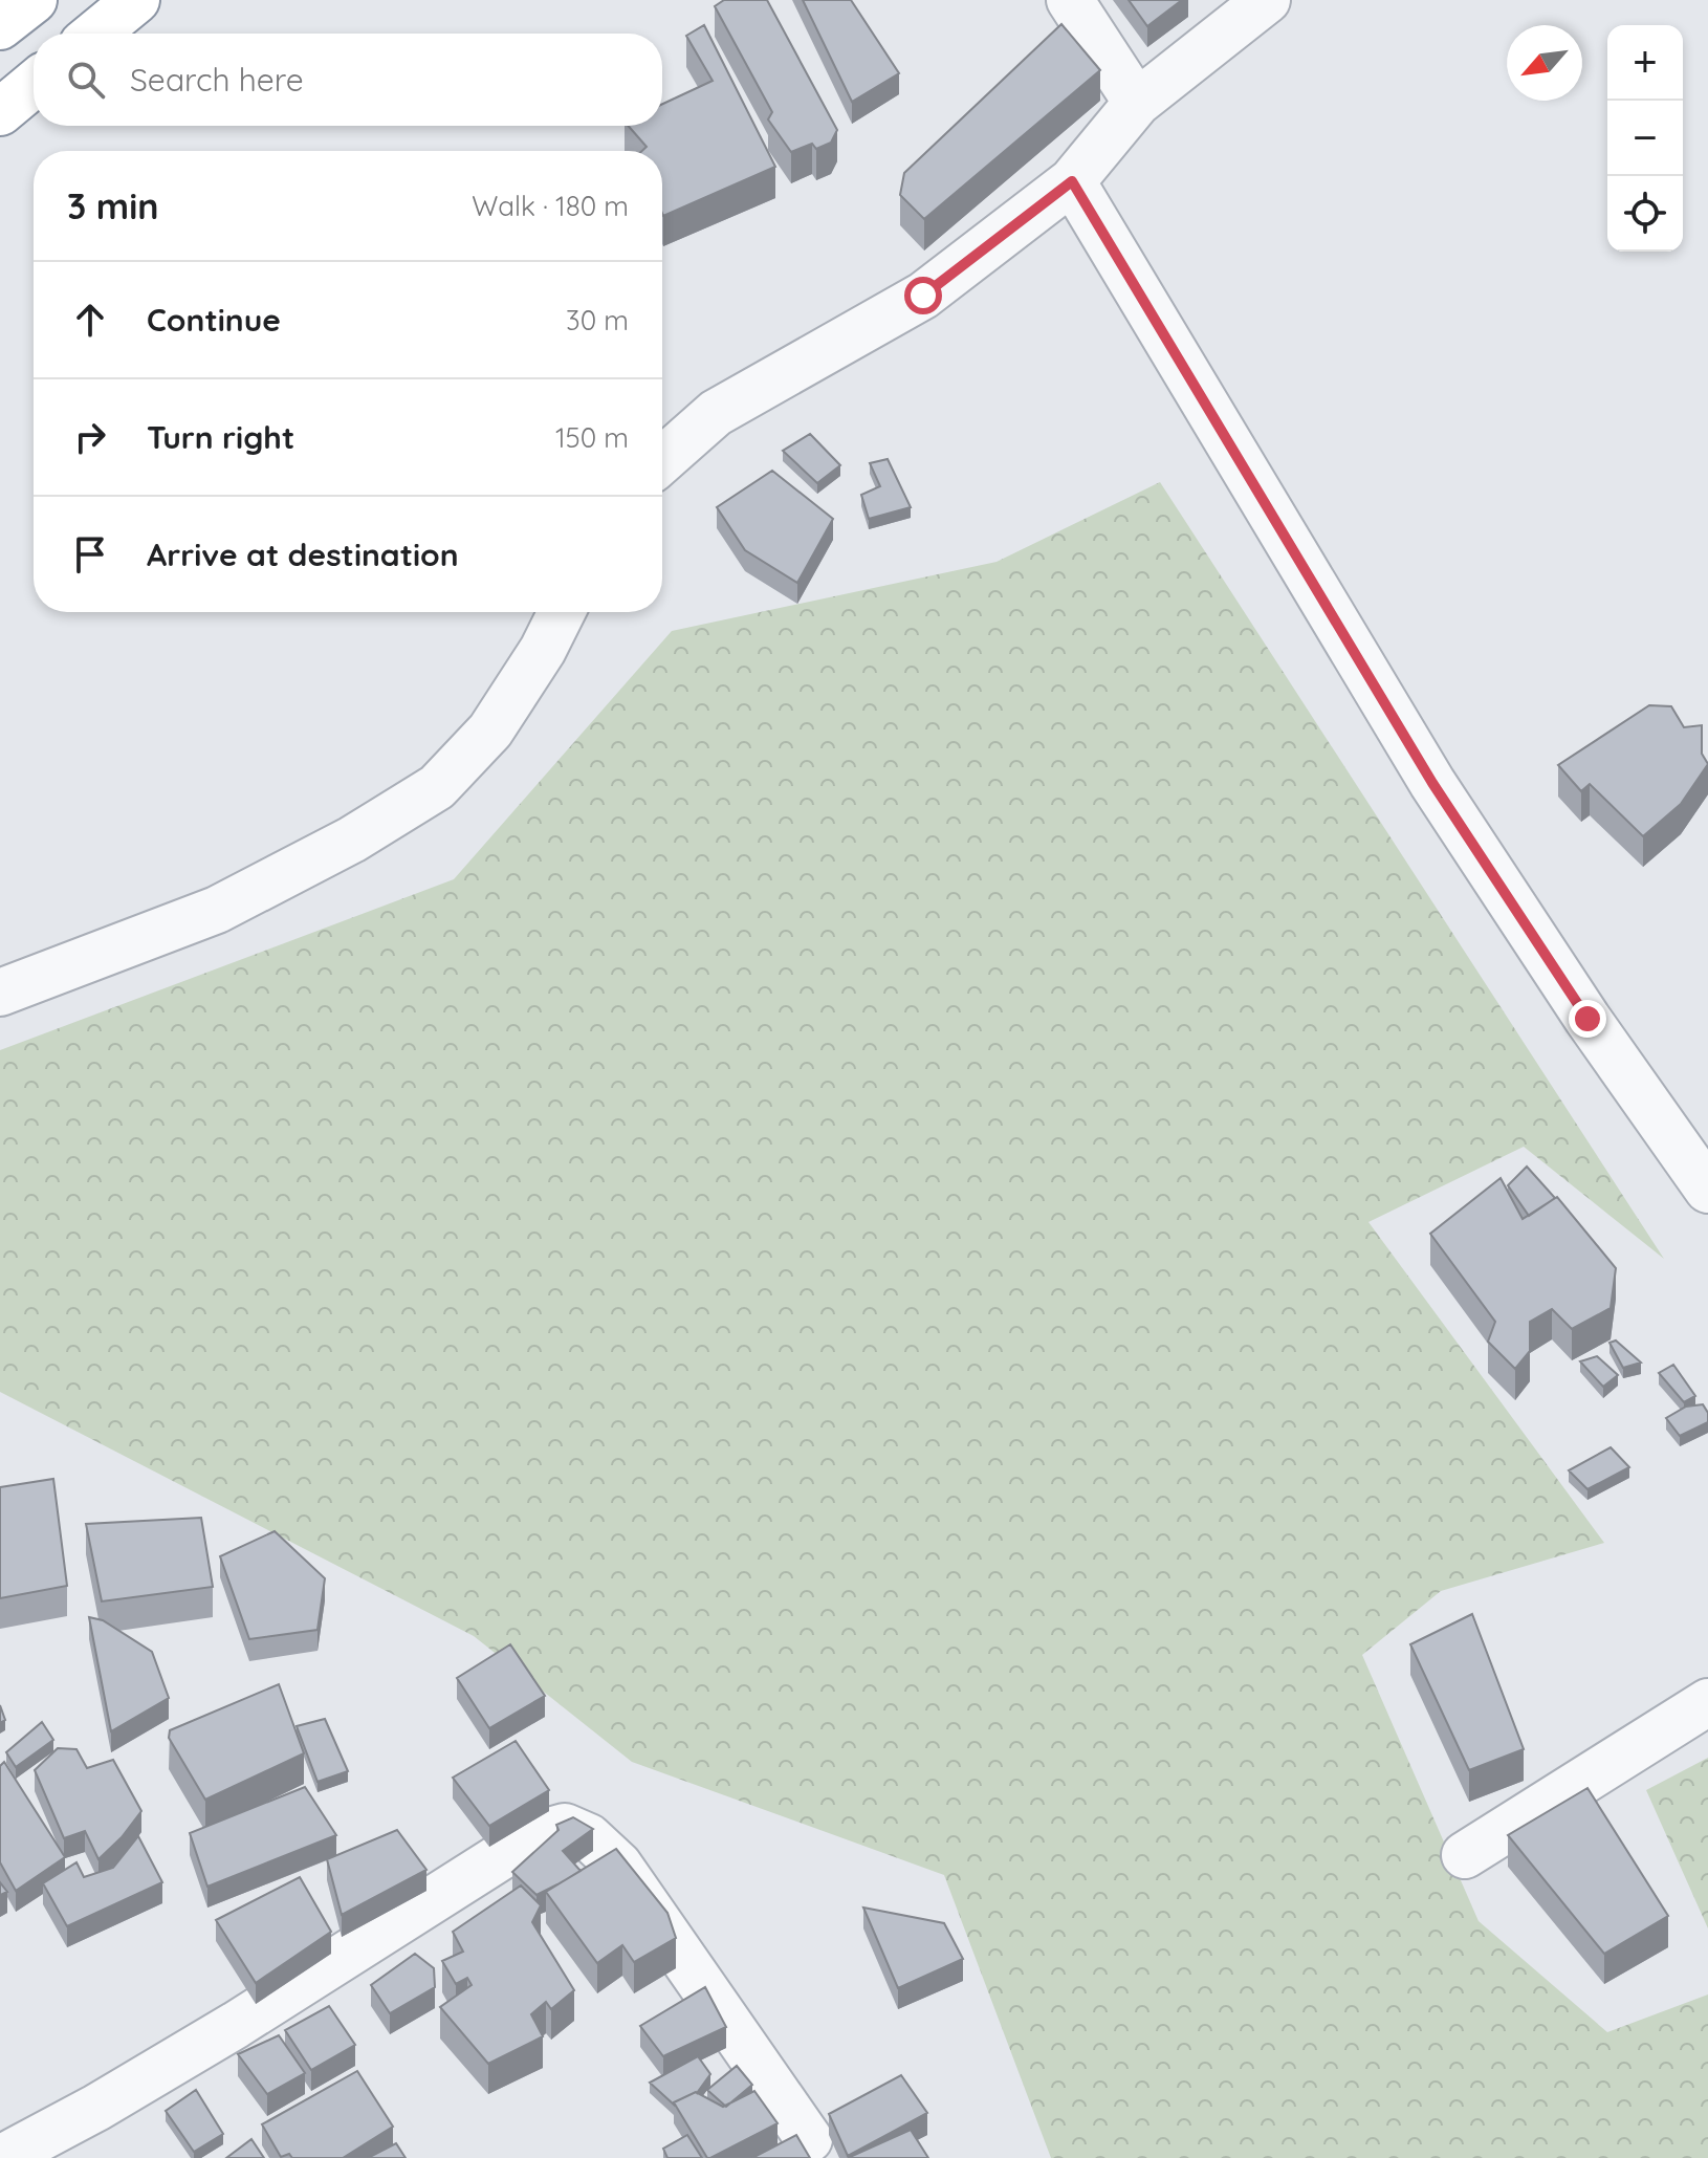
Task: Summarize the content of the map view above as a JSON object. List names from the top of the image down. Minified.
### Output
{"north":"bottom left","page":{"map_buttons":["+","−"],"search":"Search here","heading":["3 min","Walk · 180 m"],"list":[["Continue","30 m"],["Turn right","150 m"],"Arrive at destination"]}}
